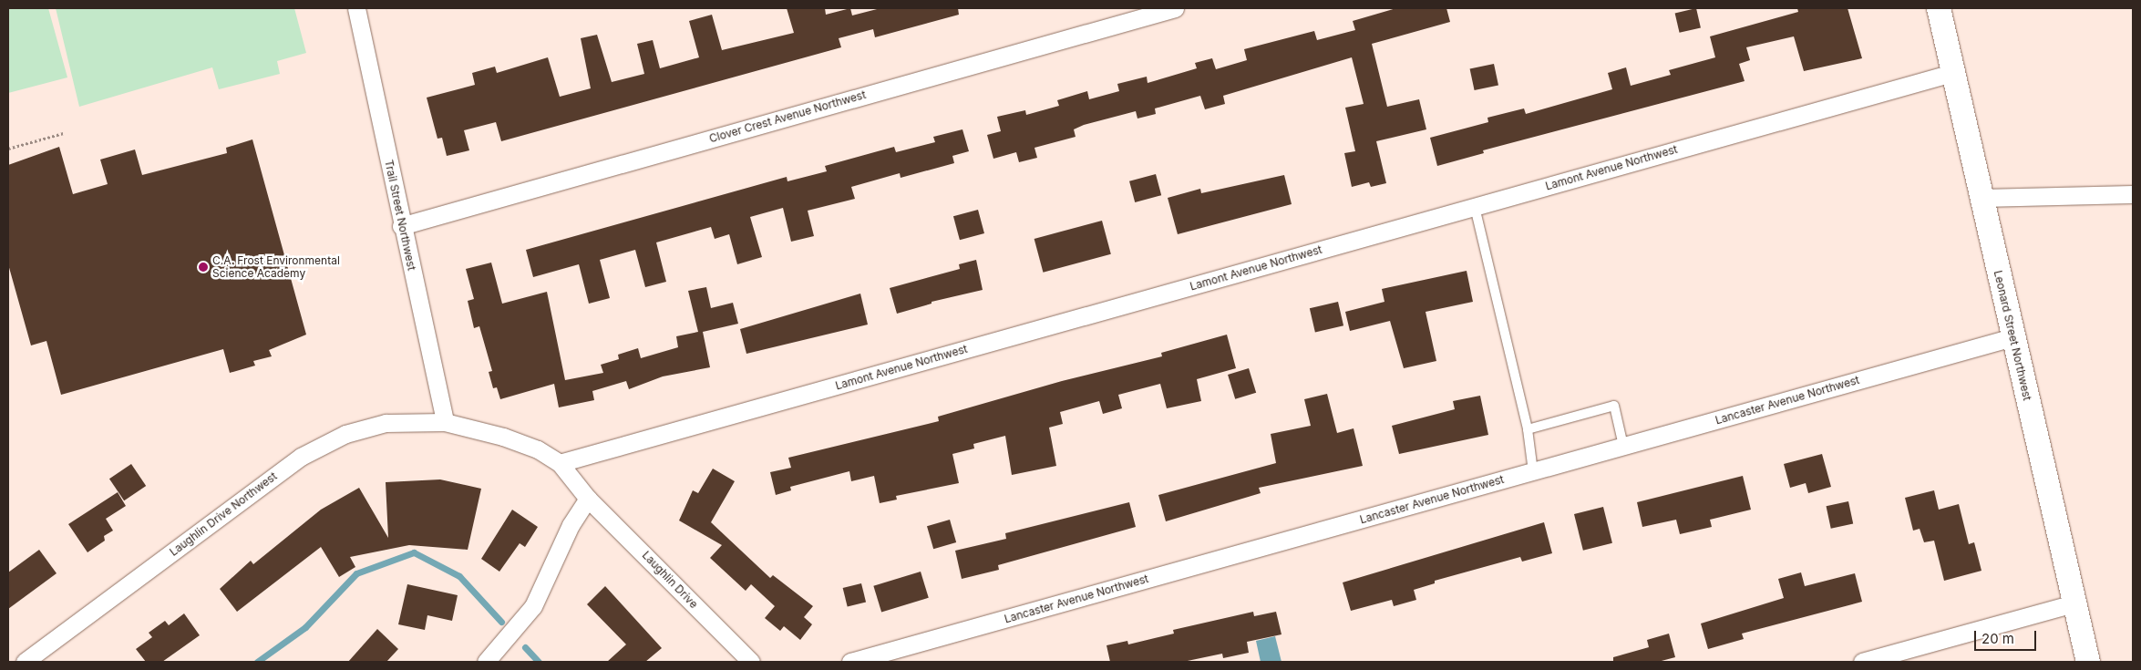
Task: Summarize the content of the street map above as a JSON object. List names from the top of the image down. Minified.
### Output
{"streets":{"main road":["Leonard Street Northwest"],"street":["Clover Crest Avenue Northwest","Lamont Avenue Northwest","Trail Street Northwest","Lancaster Avenue Northwest","Laughlin Drive Northwest","Laughlin Drive"]},"crossings":[["Clover Crest Avenue Northwest","Trail Street Northwest"],["Lamont Avenue Northwest","Leonard Street Northwest"],["Trail Street Northwest","Laughlin Drive Northwest"],["Leonard Street Northwest","Lancaster Avenue Northwest"]],"places":["C.A. Frost Environmental Science Academy"],"scale_bar":"20 m"}
